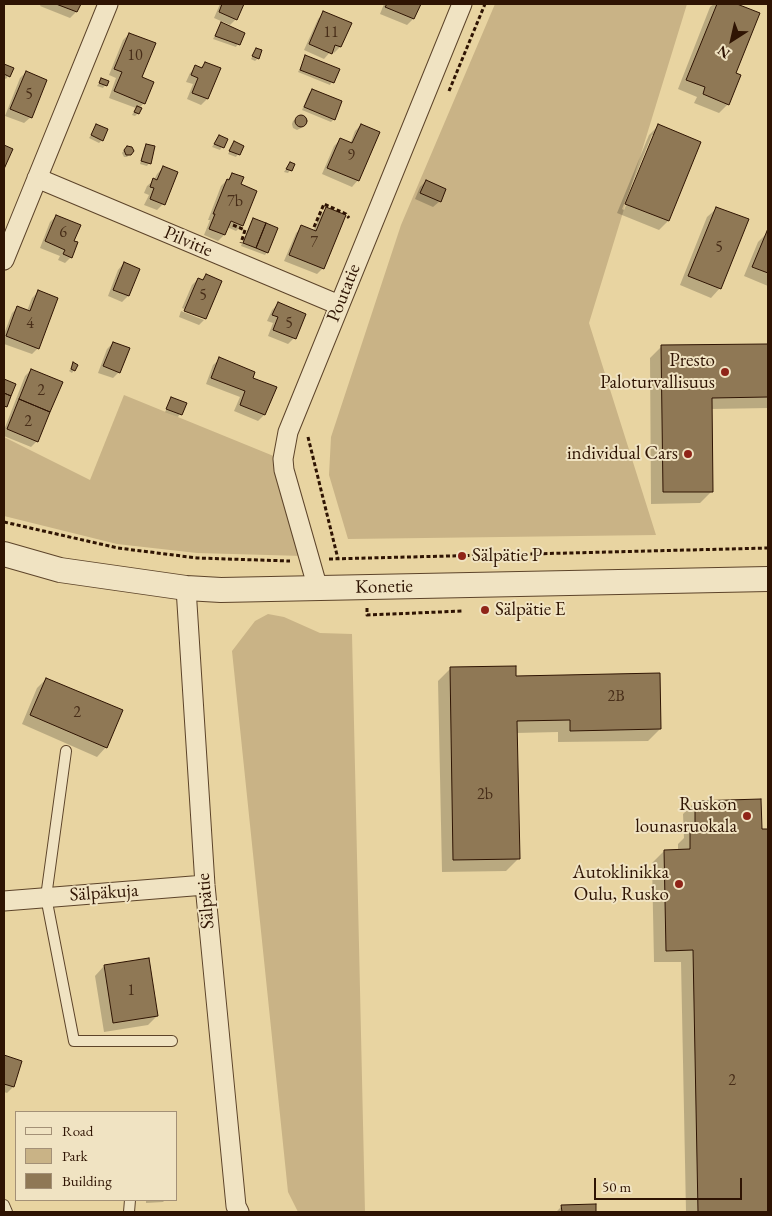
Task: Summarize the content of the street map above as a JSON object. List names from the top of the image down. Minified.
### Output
{"streets":{"street":["Pilvitie","Poutatie","Konetie","Sälpäkuja","Sälpätie"]},"crossings":[["Pilvitie","Poutatie"],["Poutatie","Konetie"],["Konetie","Sälpätie"],["Sälpäkuja","Sälpätie"]],"places":["Presto Paloturvallisuus","individual Cars","Sälpätie P","Sälpätie E","Ruskon lounasruokala","Autoklinikka Oulu, Rusko"],"house_numbers":["11","10","5","9","7b","6","7","5","5","4","5","2","2","2B","2","2b","1","2"],"legend":["Road","Park","Building"],"scale_bar":"50 m","north":"bottom left"}
